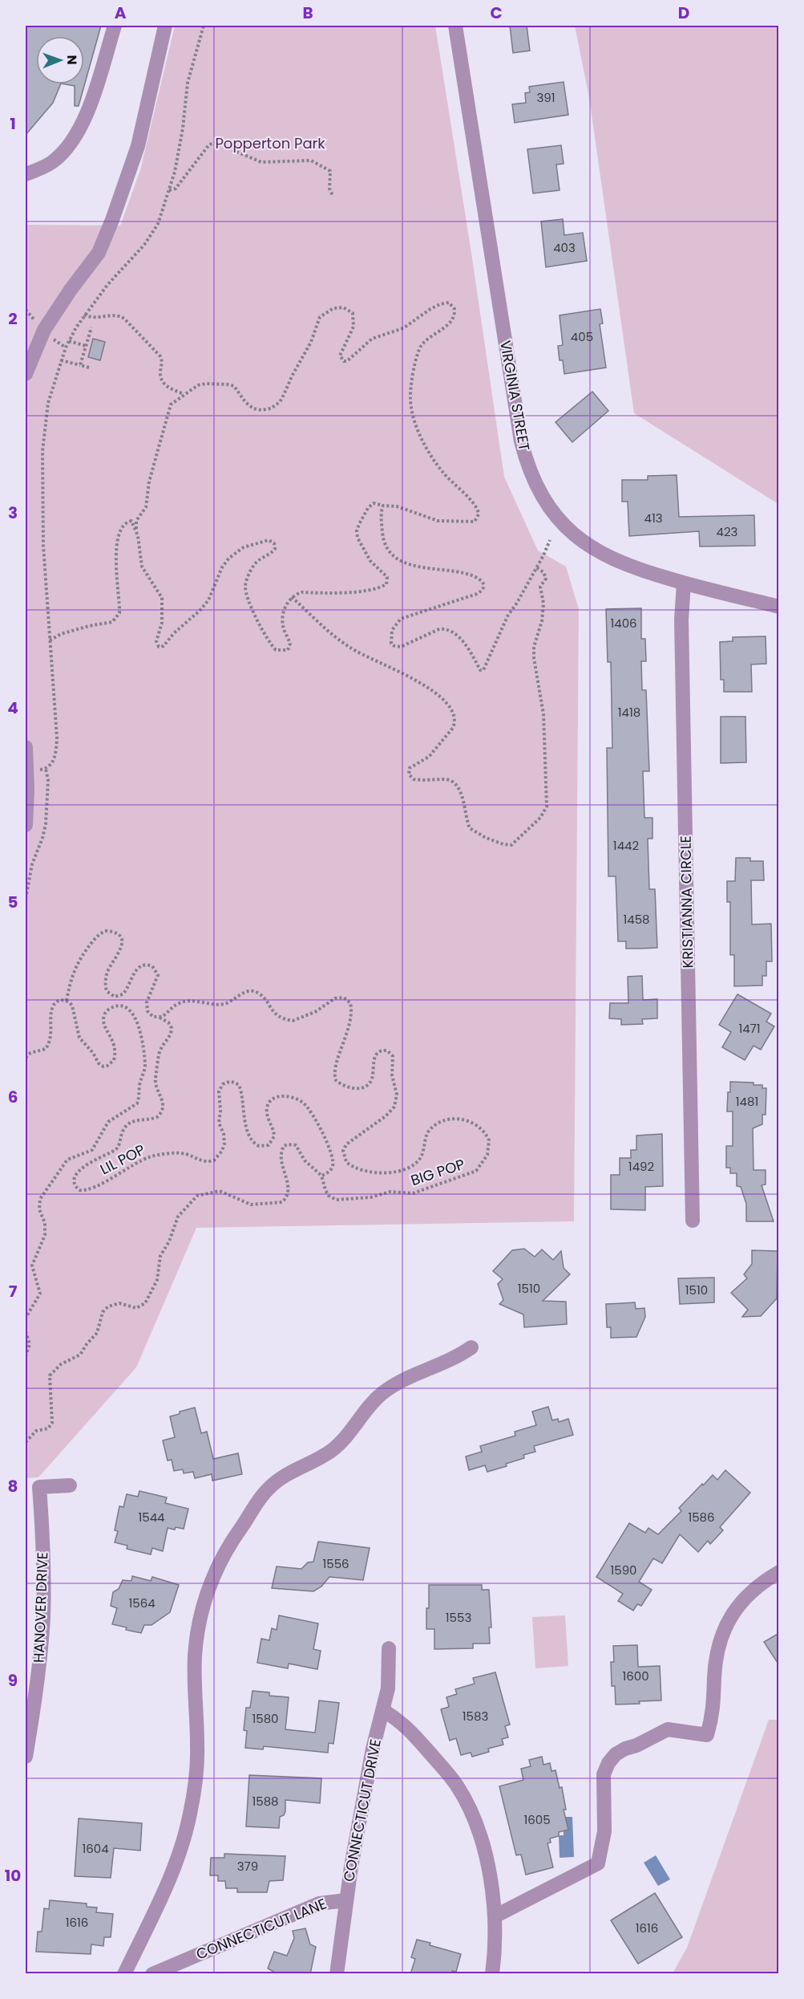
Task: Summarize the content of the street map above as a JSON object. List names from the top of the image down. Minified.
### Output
{"streets":{"street":["VIRGINIA STREET","KRISTIANNA CIRCLE","HANOVER DRIVE","CONNECTICUT DRIVE","CONNECTICUT LANE"],"path":["LIL POP","BIG POP"]},"crossings":[["VIRGINIA STREET","KRISTIANNA CIRCLE"],["LIL POP","BIG POP"],["CONNECTICUT DRIVE","CONNECTICUT LANE"]],"parks":["Popperton Park"],"house_numbers":["391","403","405","413","423","1406","1418","1442","1458","1471","1481","1492","1510","1510","1544","1586","1556","1590","1564","1553","1600","1583","1580","1588","1605","1604","379","1616","1616"],"north":"right","grid":{"columns":["A","B","C","D"],"rows":["1","2","3","4","5","6","7","8","9","10"]}}
